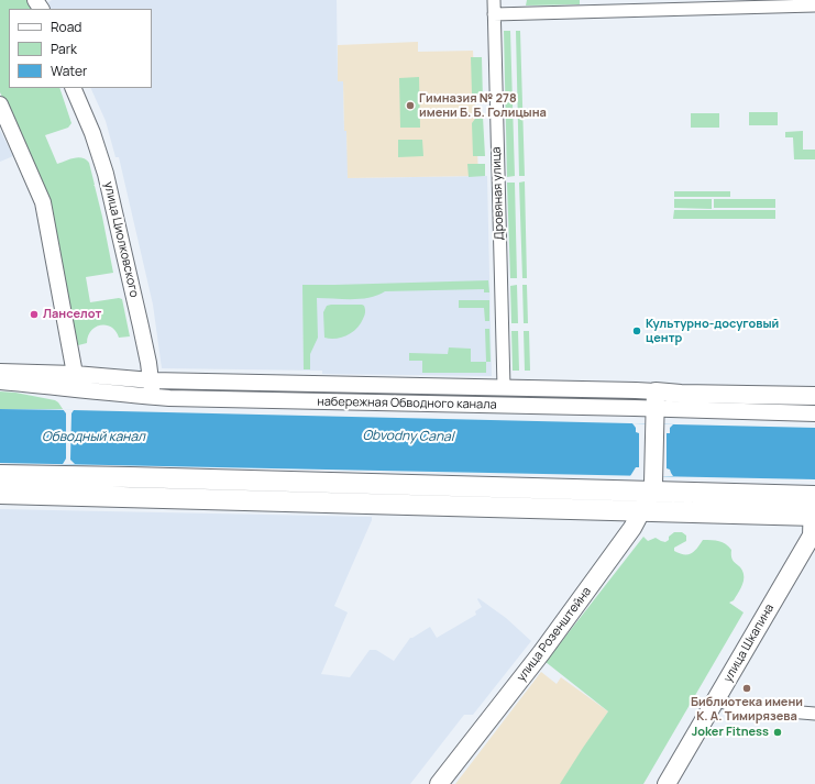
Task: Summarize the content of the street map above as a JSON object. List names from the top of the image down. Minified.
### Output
{"streets":{"main road":["набережная Обводного канала","улица Розенштейна","улица Шкапина"],"street":["Дровяная улица","улица Циолковского"]},"crossings":[["Дровяная улица","набережная Обводного канала"],["улица Циолковского","набережная Обводного канала"]],"water":["Obvodny Canal","Обводный канал"],"places":["Гимназия № 278 имени Б. Б. Голицына","Ланселот","Культурно-досуговый центр","Библиотека имени К. А. Тимирязева","Joker Fitness"],"legend":["Road","Park","Water"]}
